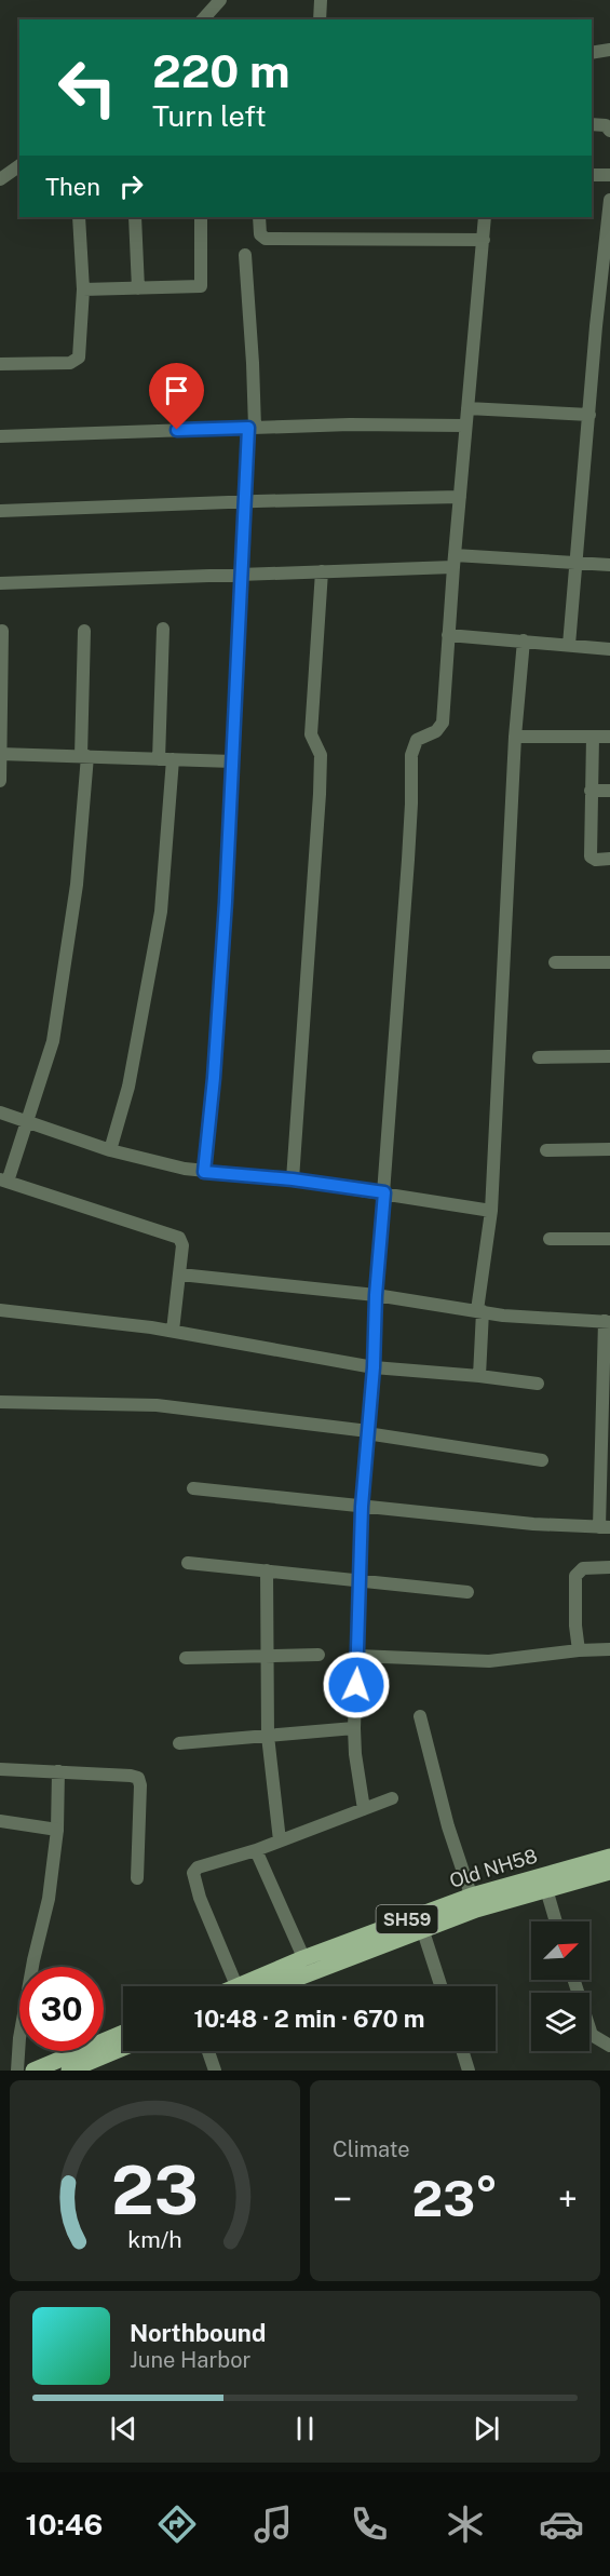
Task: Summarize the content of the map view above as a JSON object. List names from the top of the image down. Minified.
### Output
{"streets":{"main road":["Old NH58","SH59"]},"north":"top right","page":{"turn":["220 m","Turn left"],"then":"Then","limit":"30","trip":"10:48 · 2 min · 670 m","tile":"Climate","heat":["−","23°","+"],"song":["Northbound","June Harbor"],"tabs":"10:46","gauge":["23","km/h"]}}
